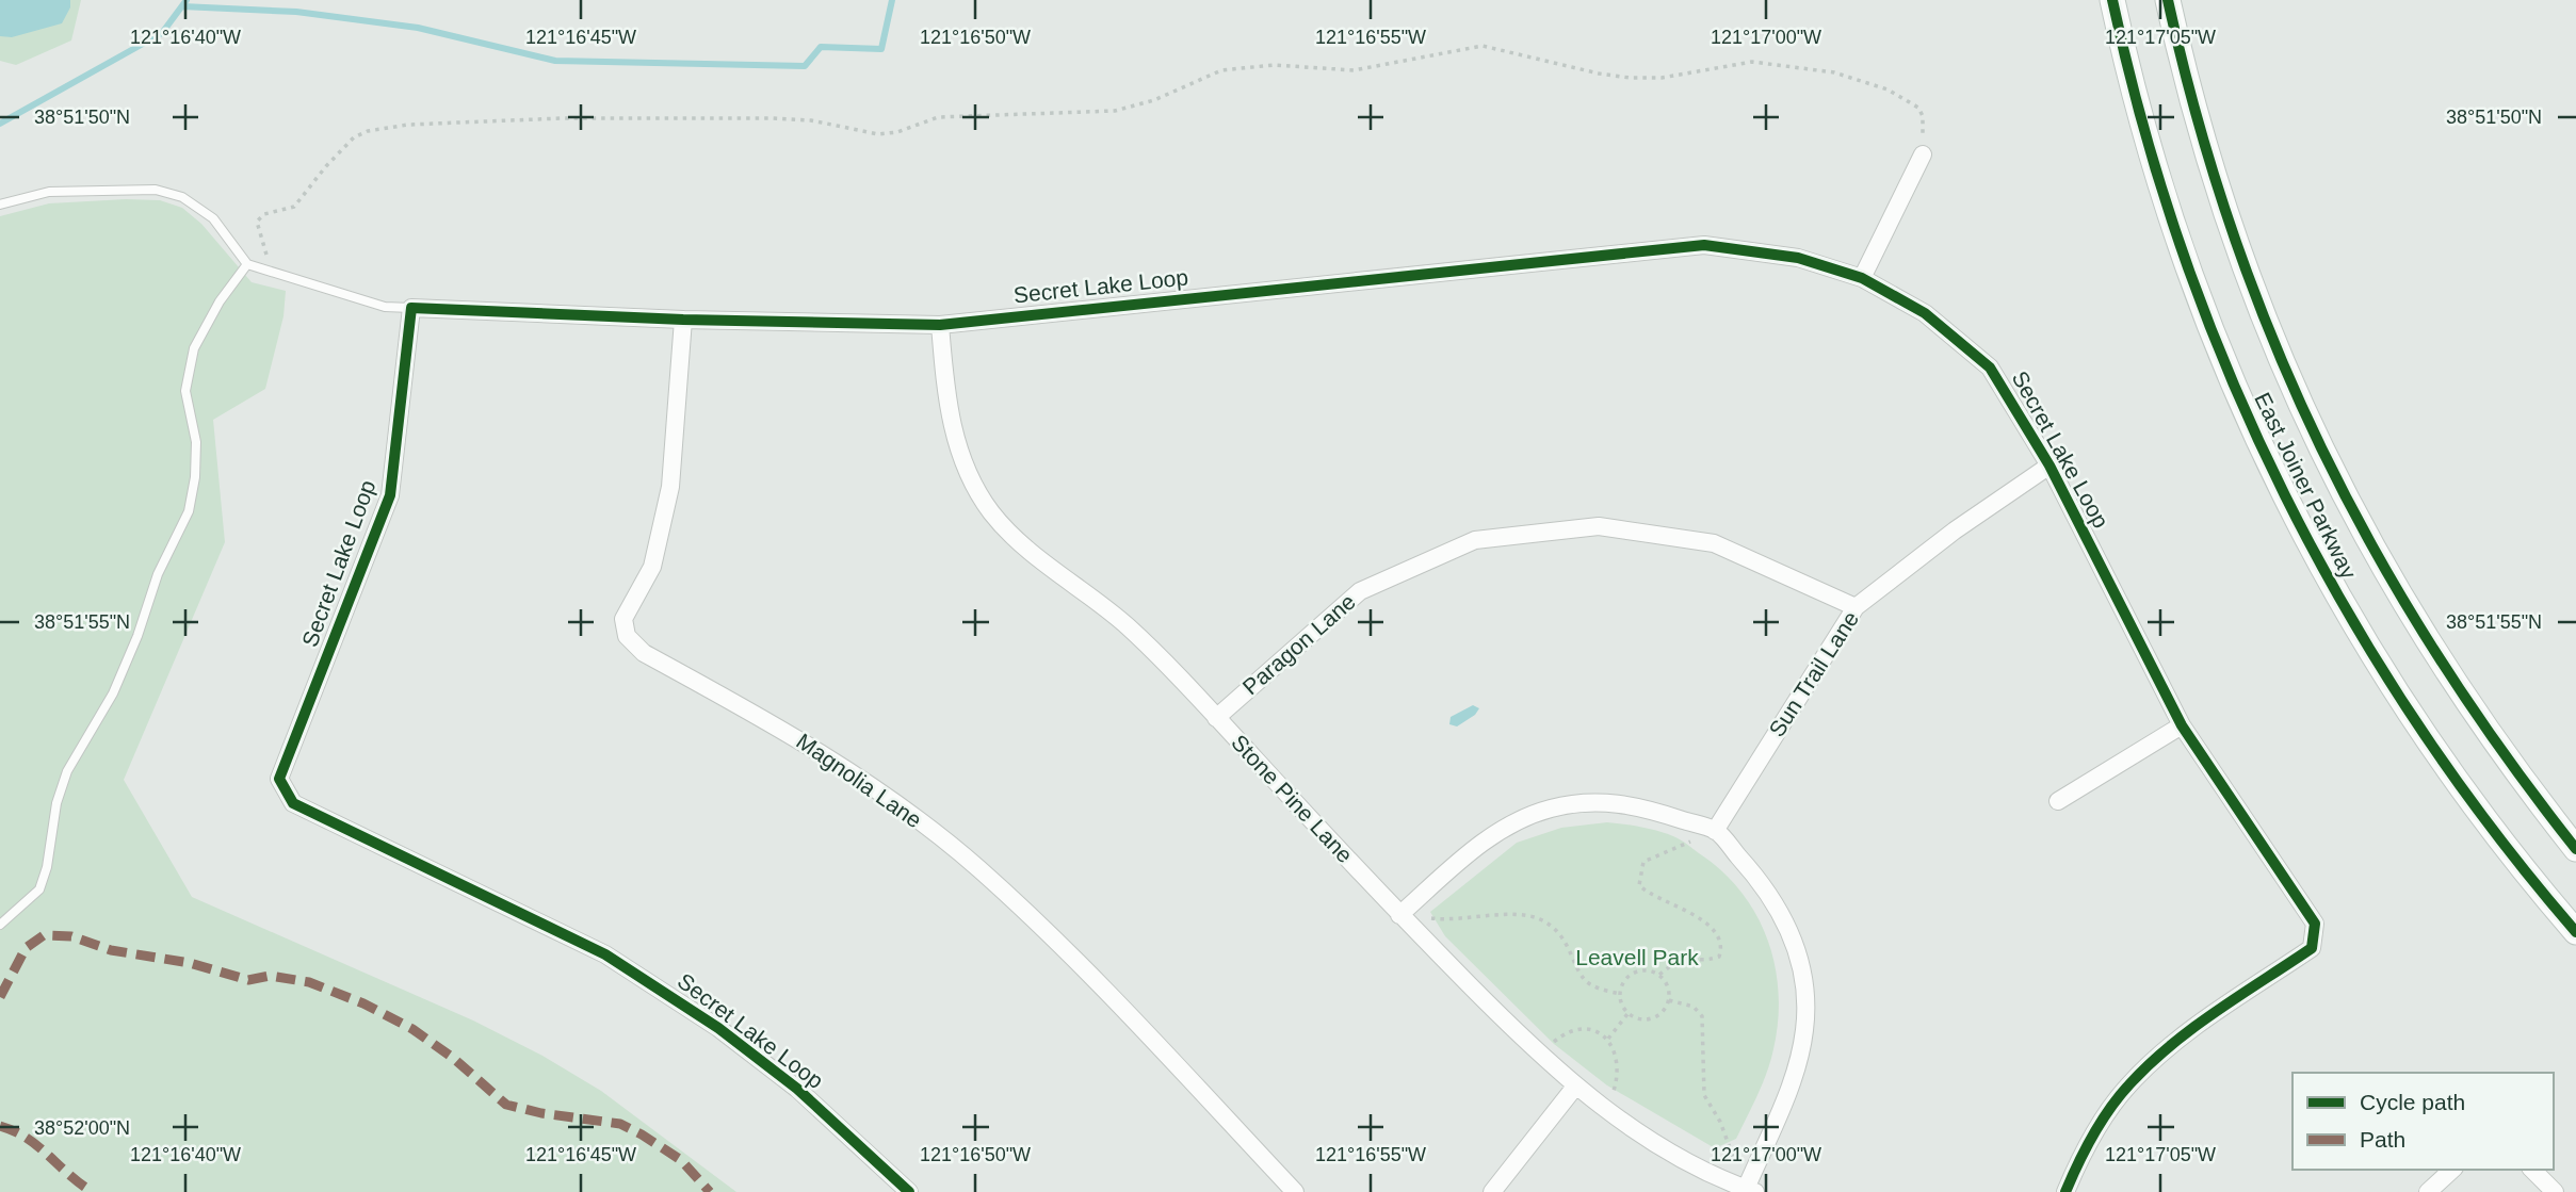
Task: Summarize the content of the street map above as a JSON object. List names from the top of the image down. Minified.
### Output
{"streets":{"main road":["East Joiner Parkway"],"street":["Secret Lake Loop","Paragon Lane","Sun Trail Lane","Magnolia Lane","Stone Pine Lane"]},"crossings":[["Secret Lake Loop","Sun Trail Lane"],["Secret Lake Loop","Magnolia Lane"],["Secret Lake Loop","Stone Pine Lane"],["Paragon Lane","Sun Trail Lane"],["Paragon Lane","Stone Pine Lane"]],"parks":["Leavell Park"],"legend":["Cycle path","Path"],"coordinates":["121°16'40\"W","121°16'45\"W","121°16'50\"W","121°16'55\"W","121°17'00\"W","121°17'05\"W","38°51'50\"N","38°51'55\"N","38°52'00\"N"]}
